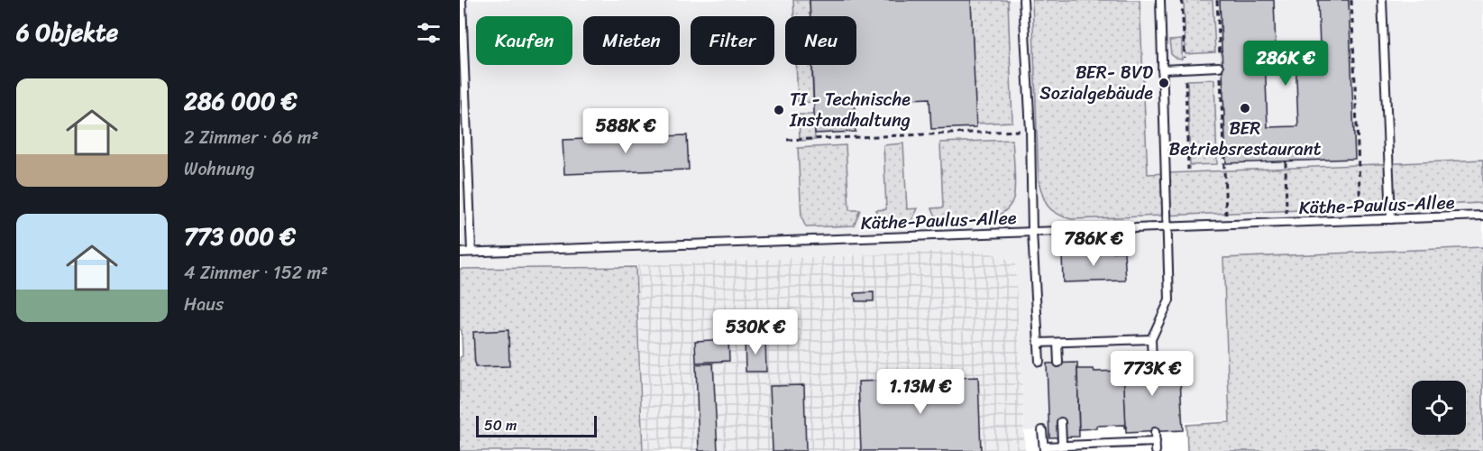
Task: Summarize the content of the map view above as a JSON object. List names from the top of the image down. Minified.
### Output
{"streets":{"lane":["Käthe-Paulus-Allee"]},"places":["BER- BVD Sozialgebäude","BER Betriebsrestaurant","TI - Technische Instandhaltung"],"scale_bar":"50 m","page":{"heading":"6 Objekte","chip":["Kaufen","Mieten","Filter","Neu"],"price":["286K €","588K €","786K €","530K €","773K €","1.13M €"],"list":[{"name":"286 000 €","note":"2 Zimmer · 66 m² · Wohnung"},{"name":"773 000 €","note":"4 Zimmer · 152 m² · Haus"}],"scale":"50 m"}}
